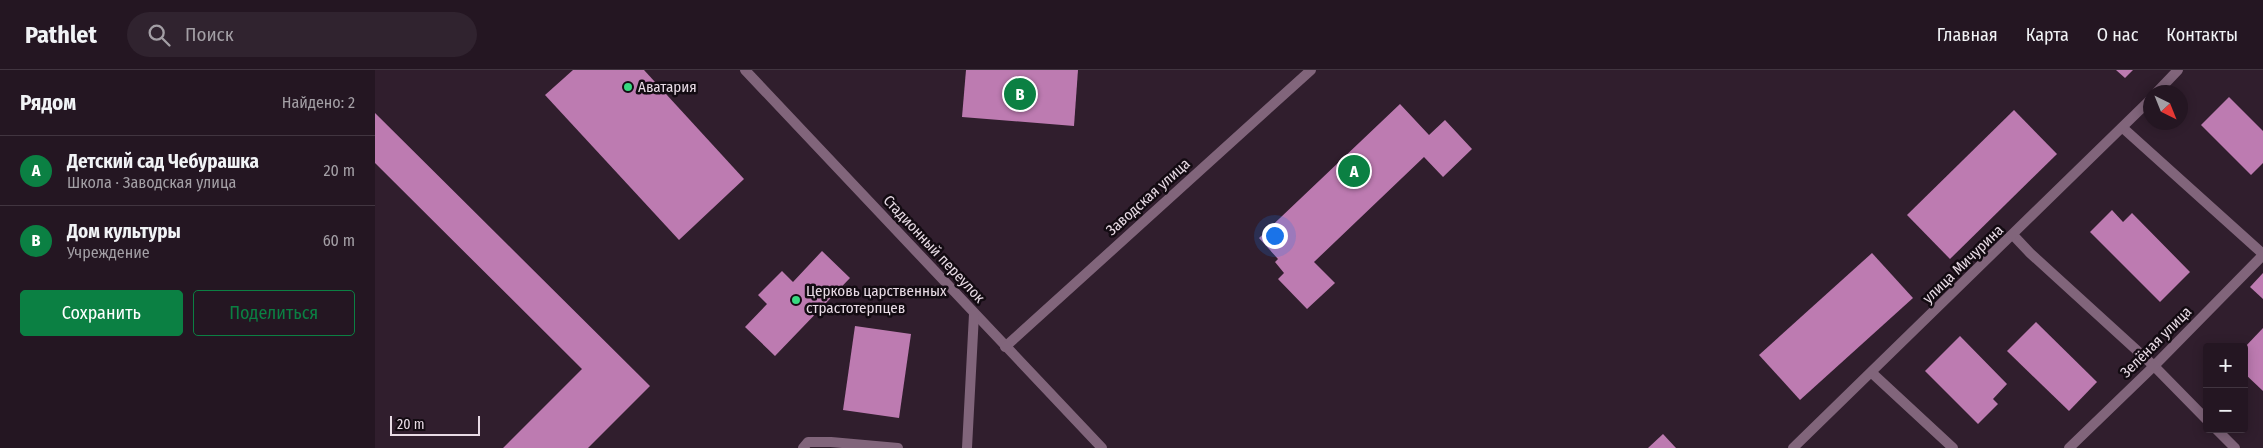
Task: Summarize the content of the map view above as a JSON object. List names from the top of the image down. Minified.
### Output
{"streets":{"street":["Заводская улица","Стадионный переулок","улица Мичурина","Зелёная улица"]},"crossings":[["Заводская улица","Стадионный переулок"]],"places":["Аватария","Церковь царственных страстотерпцев"],"scale_bar":"20 m","north":"bottom right","page":{"header":"Pathlet","search":"Поиск","nav":["Главная","Карта","О нас","Контакты"],"heading":["Рядом","Найдено: 2"],"pins":["B","A"],"list":[{"mark":"A","name":"Детский сад Чебурашка","note":"Школа · Заводская улица","value":"20 m"},{"mark":"B","name":"Дом культуры","note":"Учреждение","value":"60 m"}],"buttons":["Сохранить","Поделиться"],"map_buttons":["+","−"],"scale":"20 m"}}
